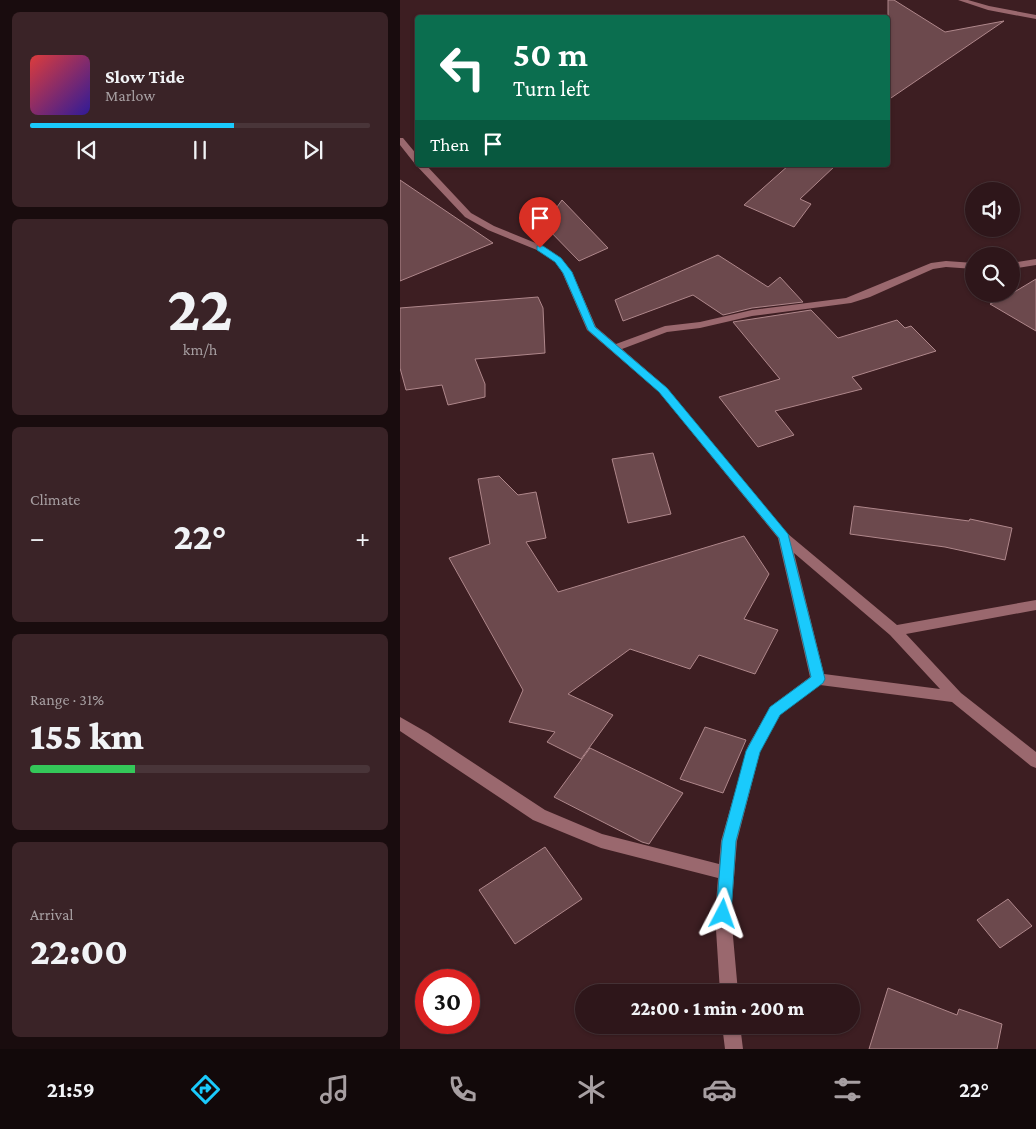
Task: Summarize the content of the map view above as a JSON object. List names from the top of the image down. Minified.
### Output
{"page":{"turn":["50 m","Turn left"],"song":["Slow Tide","Marlow"],"then":"Then","tile":[["22","km/h"],"Climate",["Range · 31%","155 km"],["Arrival","22:00"]],"heat":["−","22°","+"],"limit":"30","trip":"22:00 · 1 min · 200 m","tabs":["21:59","22°"]}}
